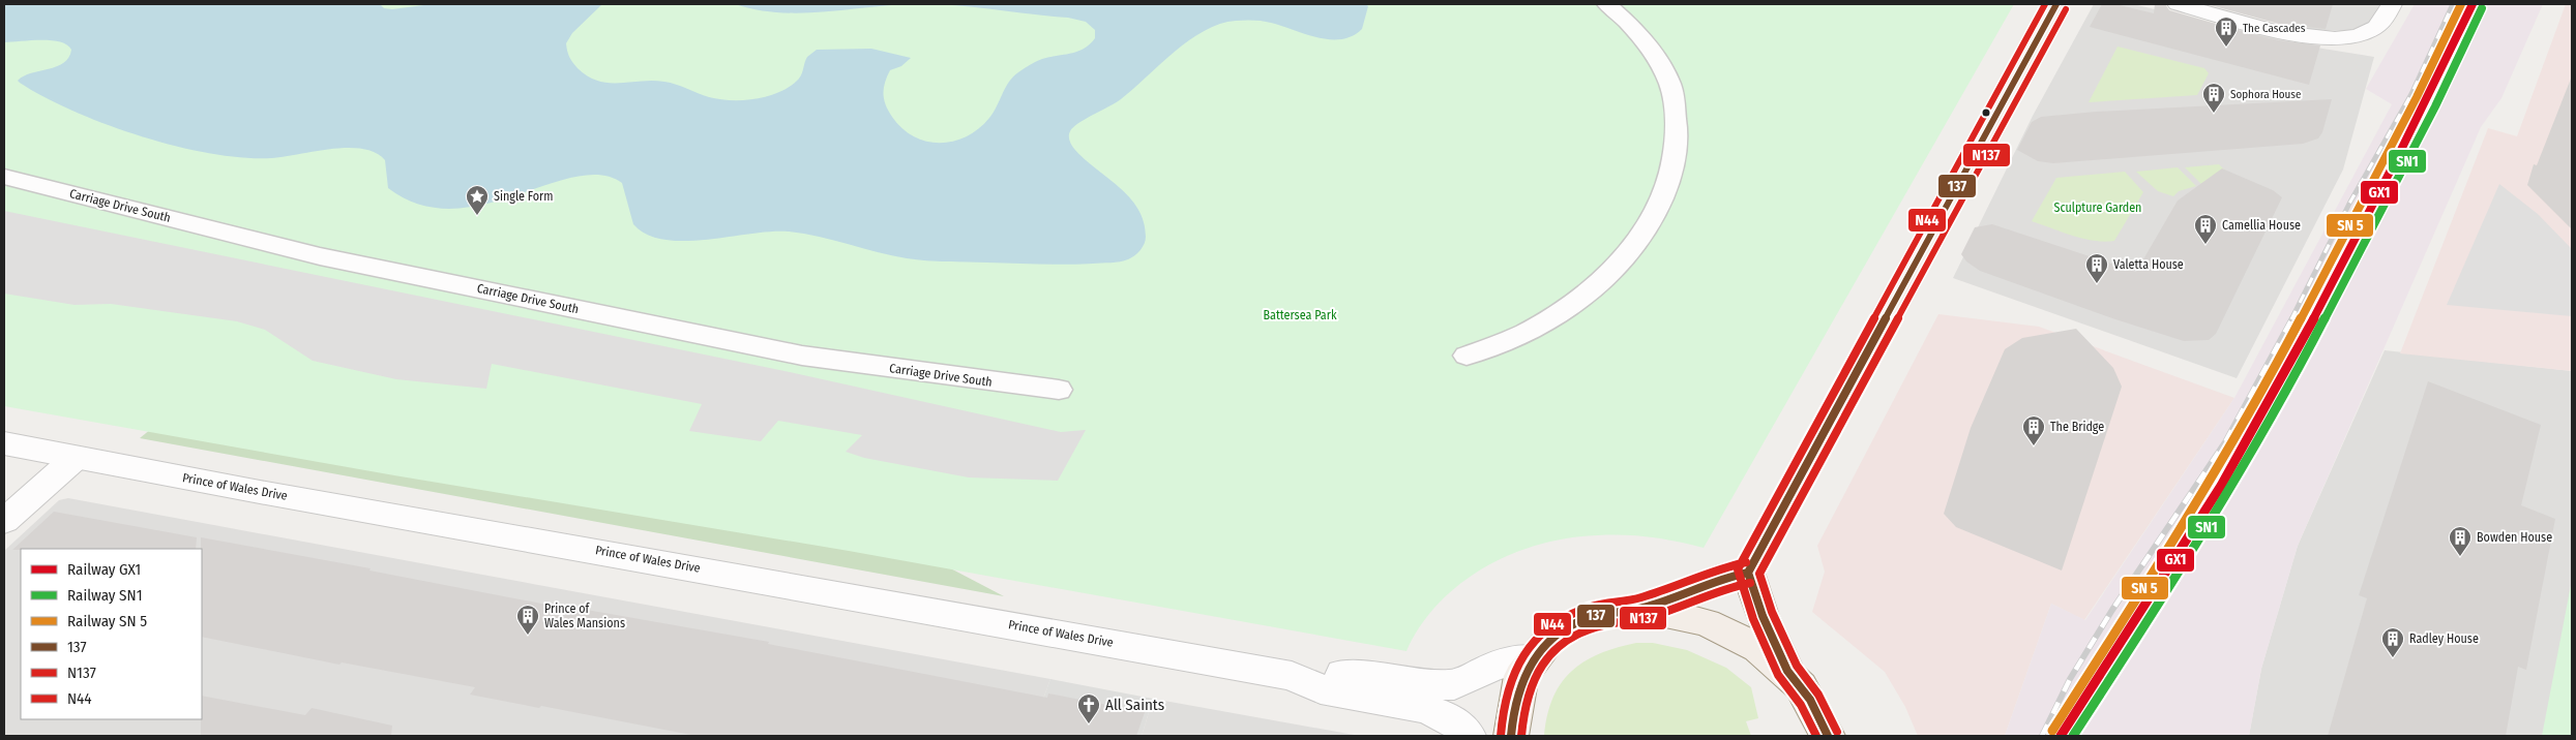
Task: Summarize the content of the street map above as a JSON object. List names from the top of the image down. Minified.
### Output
{"streets":{"street":["Carriage Drive South","Prince of Wales Drive"]},"parks":["Sculpture Garden","Battersea Park"],"places":{"building":["The Cascades","Sophora House","Camellia House","Valetta House","The Bridge","Bowden House","Prince of Wales Mansions","Radley House"],"place":["Single Form"],"church":["All Saints"]},"lines":["rail line GX1","transit line 137","transit line N44","rail line SN1","transit line N137"],"legend":["Railway GX1","Railway SN1","Railway SN 5","137","N137","N44"]}
